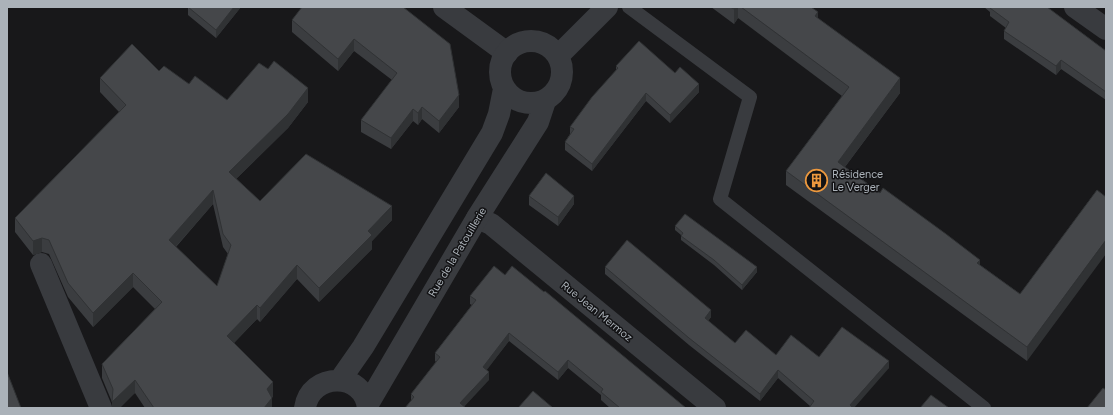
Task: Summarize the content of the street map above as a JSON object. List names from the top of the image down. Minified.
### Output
{"streets":{"street":["Rue de la Patouillerie","Rue Jean Mermoz"]},"crossings":[["Rue de la Patouillerie","Rue Jean Mermoz"]],"places":{"building":["Résidence Le Verger"]}}
